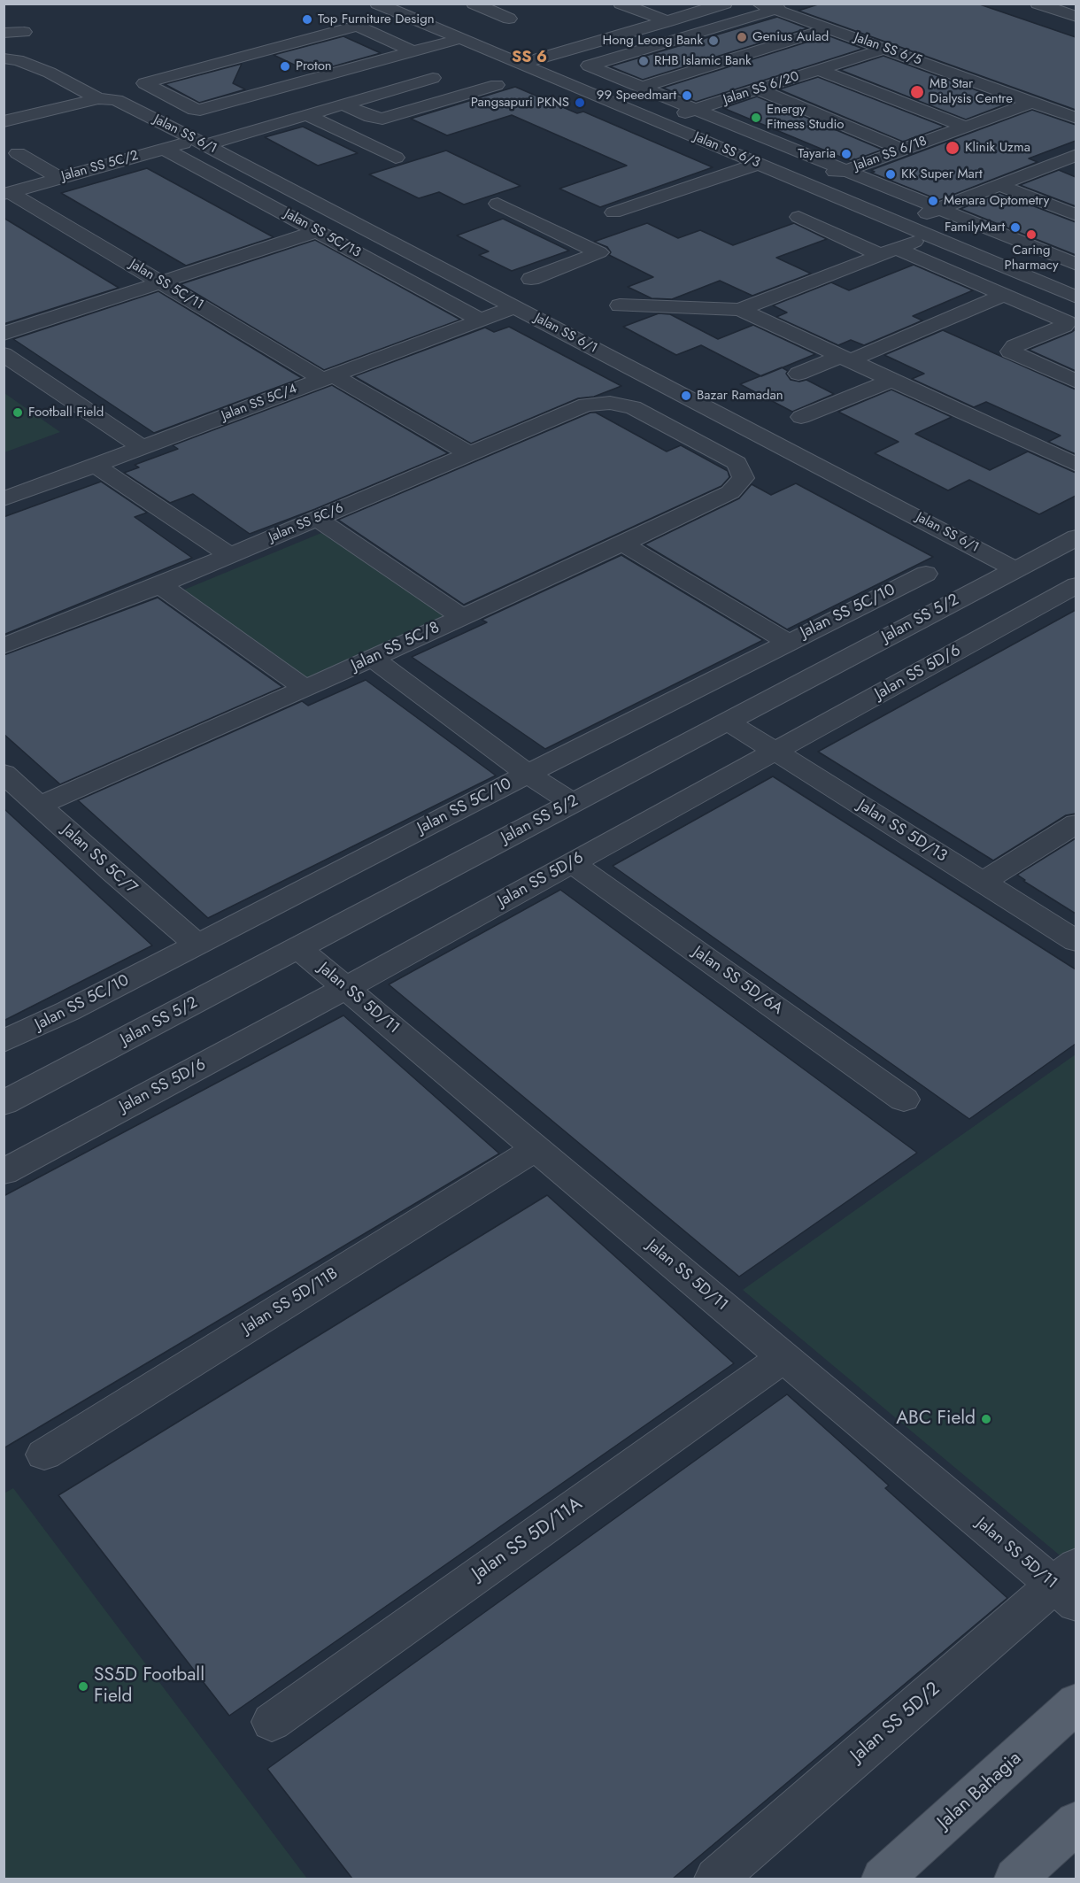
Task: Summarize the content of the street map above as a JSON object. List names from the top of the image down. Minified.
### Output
{"streets":{"main road":["Jalan Bahagia"],"street":["Jalan SS 6/5","Jalan SS 6/20","Jalan SS 6/1","Jalan SS 6/3","Jalan SS 6/18","Jalan SS 5C/2","Jalan SS 5C/13","Jalan SS 5C/11","Jalan SS 5C/4","Jalan SS 5C/6","Jalan SS 5C/10","Jalan SS 5/2","Jalan SS 5C/8","Jalan SS 5D/6","Jalan SS 5D/13","Jalan SS 5C/7","Jalan SS 5D/6A","Jalan SS 5D/11","Jalan SS 5D/11B","Jalan SS 5D/11A","Jalan SS 5D/2"]},"crossings":[["Jalan SS 6/5","Jalan SS 6/20"],["Jalan SS 6/5","Jalan SS 6/18"],["Jalan SS 6/20","Jalan SS 6/3"],["Jalan SS 6/1","Jalan SS 5C/2"],["Jalan SS 6/1","Jalan SS 5C/4"],["Jalan SS 6/1","Jalan SS 5/2"],["Jalan SS 6/3","Jalan SS 6/18"],["Jalan SS 5C/2","Jalan SS 5C/13"],["Jalan SS 5C/2","Jalan SS 5C/11"],["Jalan SS 5C/13","Jalan SS 5C/4"],["Jalan SS 5C/11","Jalan SS 5C/4"],["Jalan SS 5C/11","Jalan SS 5C/6"],["Jalan SS 5C/6","Jalan SS 5C/8"],["Jalan SS 5C/10","Jalan SS 5C/7"],["Jalan SS 5/2","Jalan SS 5D/13"],["Jalan SS 5/2","Jalan SS 5D/11"],["Jalan SS 5C/8","Jalan SS 5C/7"],["Jalan SS 5D/6","Jalan SS 5D/13"],["Jalan SS 5D/6","Jalan SS 5D/6A"],["Jalan SS 5D/6","Jalan SS 5D/11"],["Jalan SS 5D/11","Jalan SS 5D/11B"],["Jalan SS 5D/11","Jalan SS 5D/11A"],["Jalan SS 5D/11","Jalan SS 5D/2"]],"districts":["SS 6"],"places":["Top Furniture Design","Genius Aulad","Hong Leong Bank","RHB Islamic Bank","Proton","MB Star Dialysis Centre","99 Speedmart","Pangsapuri PKNS","Energy Fitness Studio","Klinik Uzma","Tayaria","KK Super Mart","Menara Optometry","FamilyMart","Caring Pharmacy","Bazar Ramadan","Football Field","ABC Field","SS5D Football Field"]}
